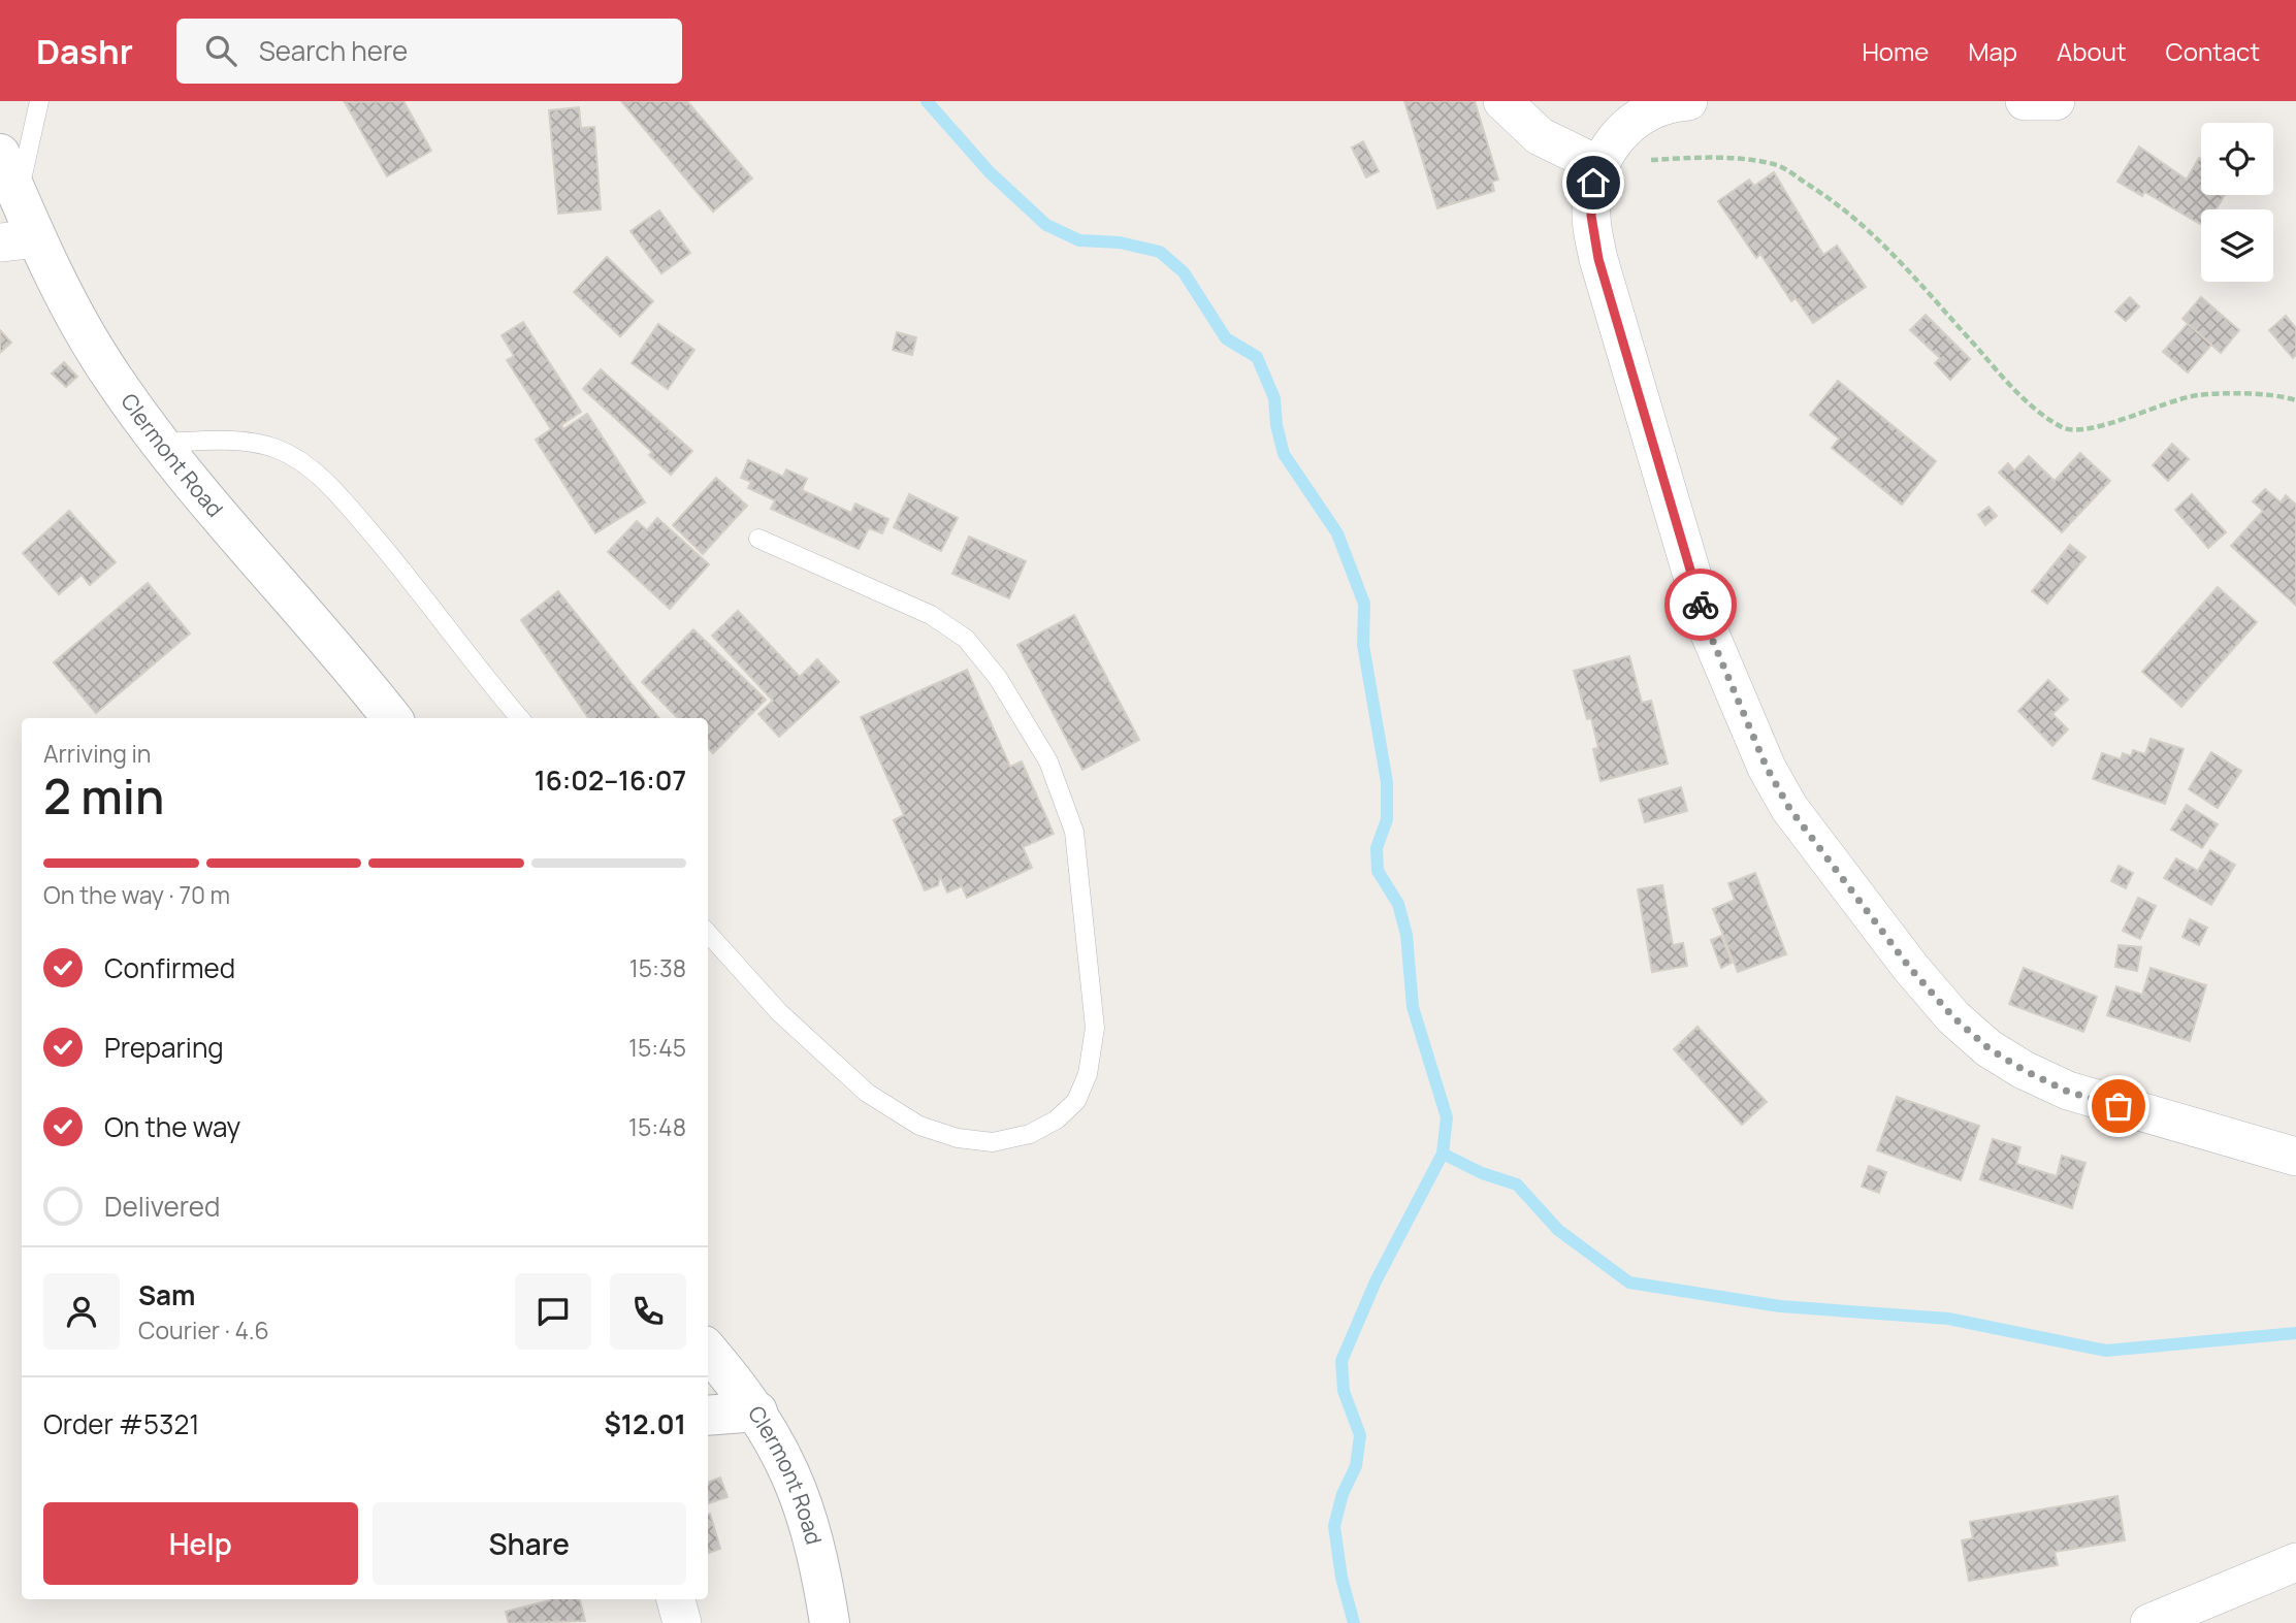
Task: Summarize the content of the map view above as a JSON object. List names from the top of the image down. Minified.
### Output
{"streets":{"street":["Clermont Road"]},"page":{"header":"Dashr","search":"Search here","nav":["Home","Map","About","Contact"],"heading":["2 min","Arriving in","16:02–16:07"],"panel":["Sam","Courier · 4.6","Order #5321","$12.01"],"bar":"On the way · 70 m","list":[["Confirmed","15:38"],["Preparing","15:45"],["On the way","15:48"],"Delivered"],"buttons":["Help","Share"]}}
